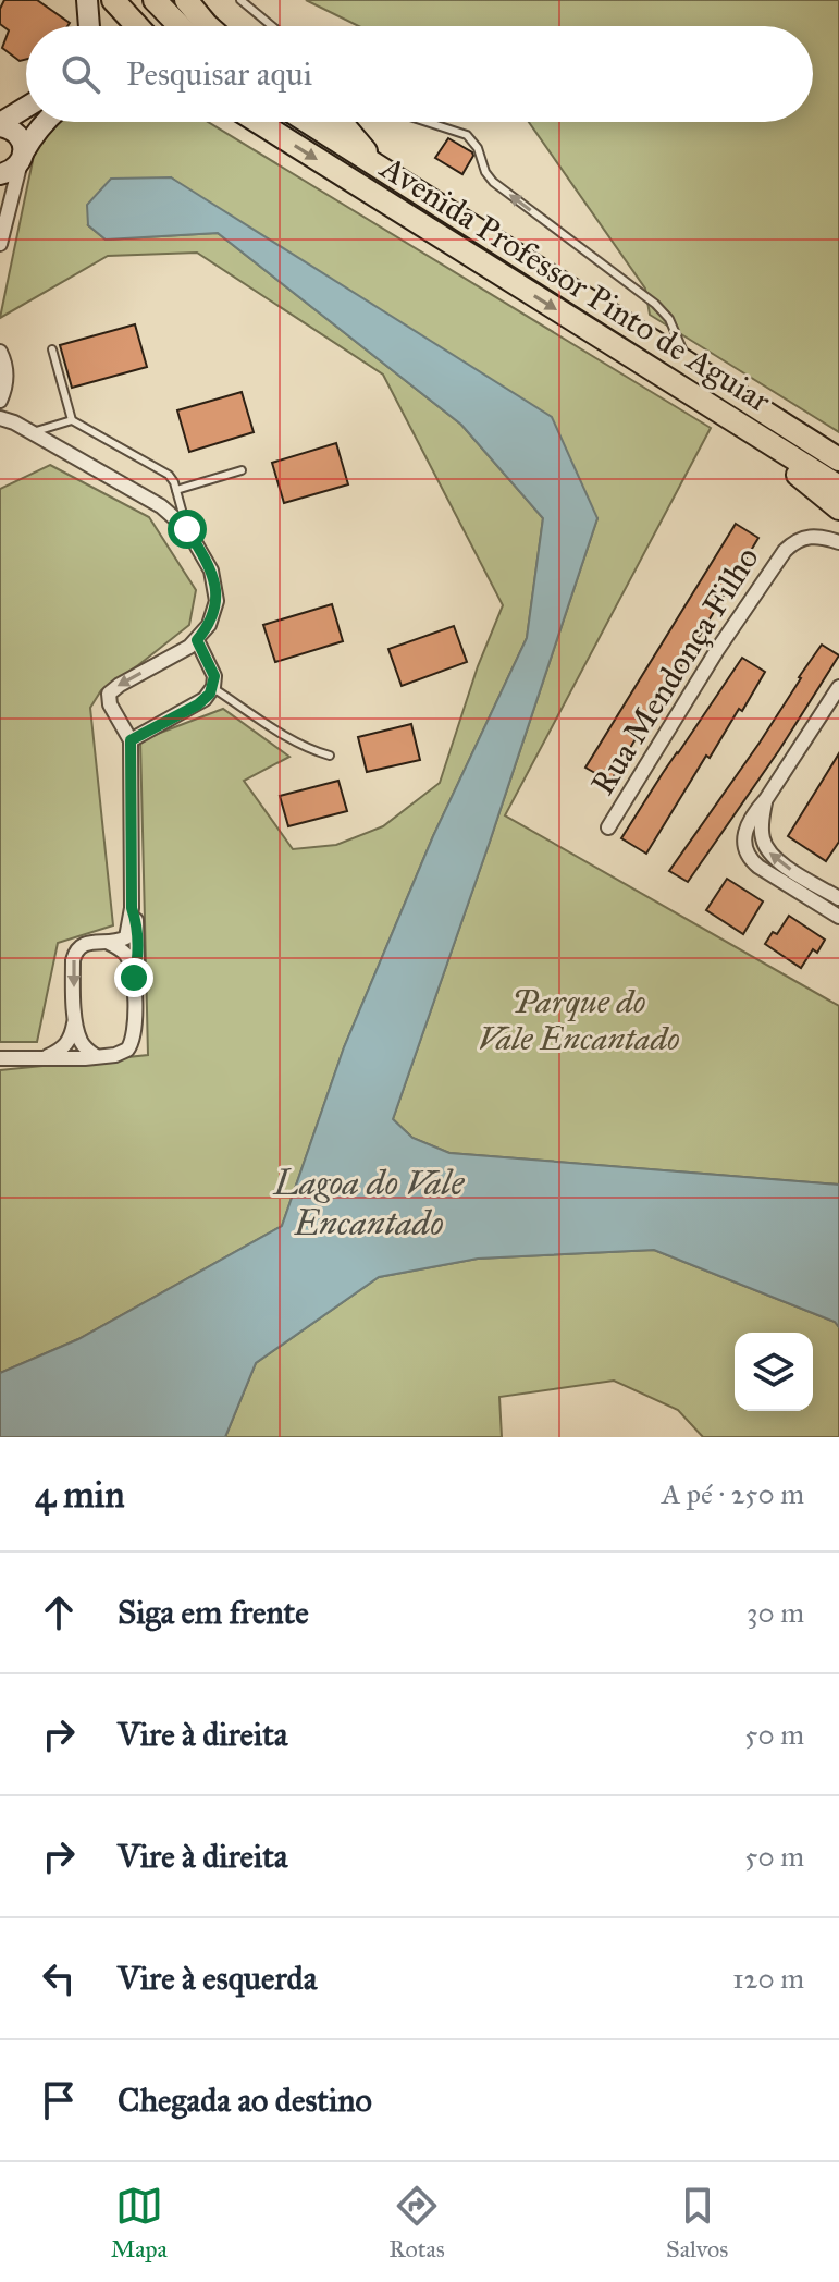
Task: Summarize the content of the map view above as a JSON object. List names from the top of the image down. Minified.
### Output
{"streets":{"main road":["Avenida Professor Pinto de Aguiar"],"street":["Rua Mendonça Filho"]},"water":["Lagoa do Vale Encantado"],"parks":["Parque do Vale Encantado"],"page":{"search":"Pesquisar aqui","heading":["4 min","A pé · 250 m"],"list":[["Siga em frente","30 m"],["Vire à direita","50 m"],["Vire à direita","50 m"],["Vire à esquerda","120 m"],"Chegada ao destino"],"nav":["Mapa","Rotas","Salvos"]}}
